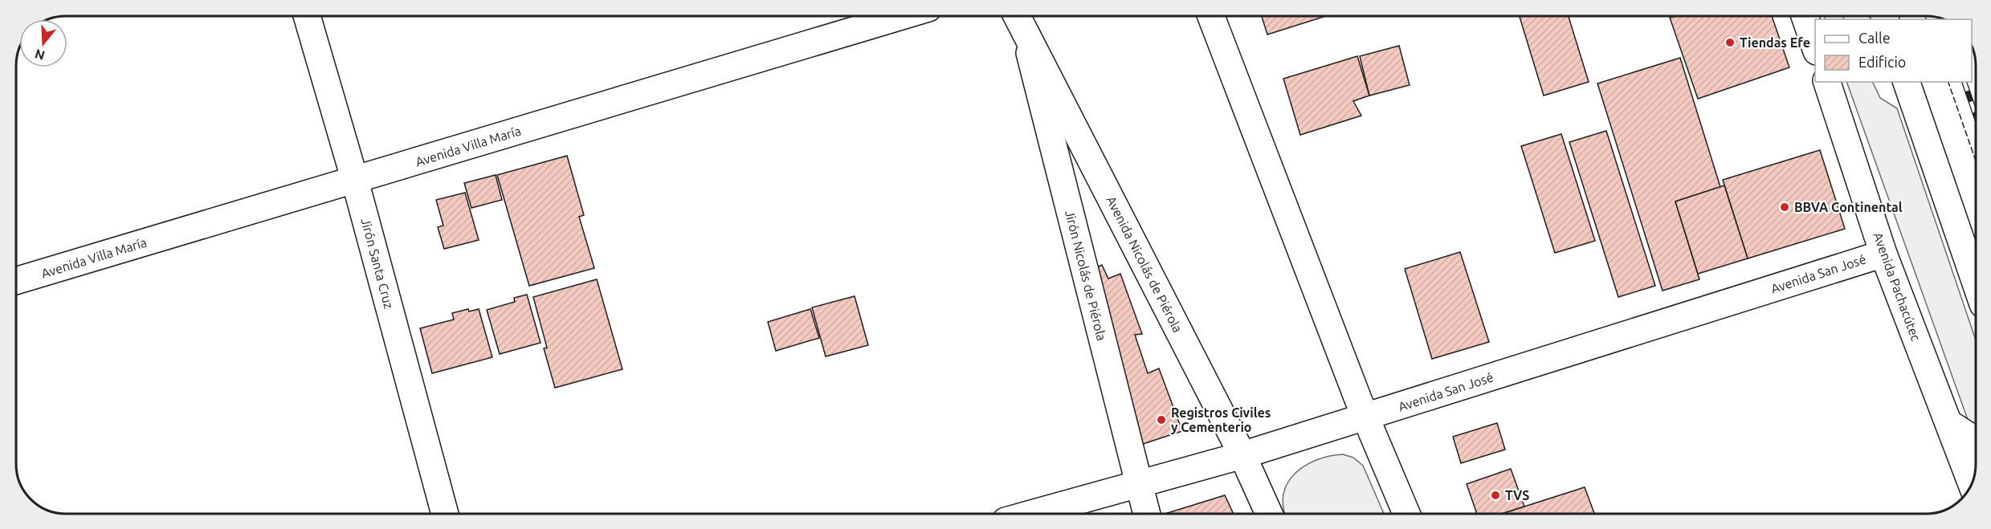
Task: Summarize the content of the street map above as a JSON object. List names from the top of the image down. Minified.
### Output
{"streets":{"street":["Avenida Villa María","Jirón Santa Cruz","Avenida Nicolás de Piérola","Avenida San José","Jirón Nicolás de Piérola","Avenida Pachacútec"]},"crossings":[["Avenida Villa María","Jirón Santa Cruz"],["Avenida Nicolás de Piérola","Avenida San José"],["Avenida Nicolás de Piérola","Jirón Nicolás de Piérola"],["Avenida San José","Jirón Nicolás de Piérola"],["Avenida San José","Avenida Pachacútec"]],"places":["Tiendas Efe","BBVA Continental","Registros Civiles y Cementerio","TVS"],"legend":["Calle","Edificio"],"north":"bottom"}
